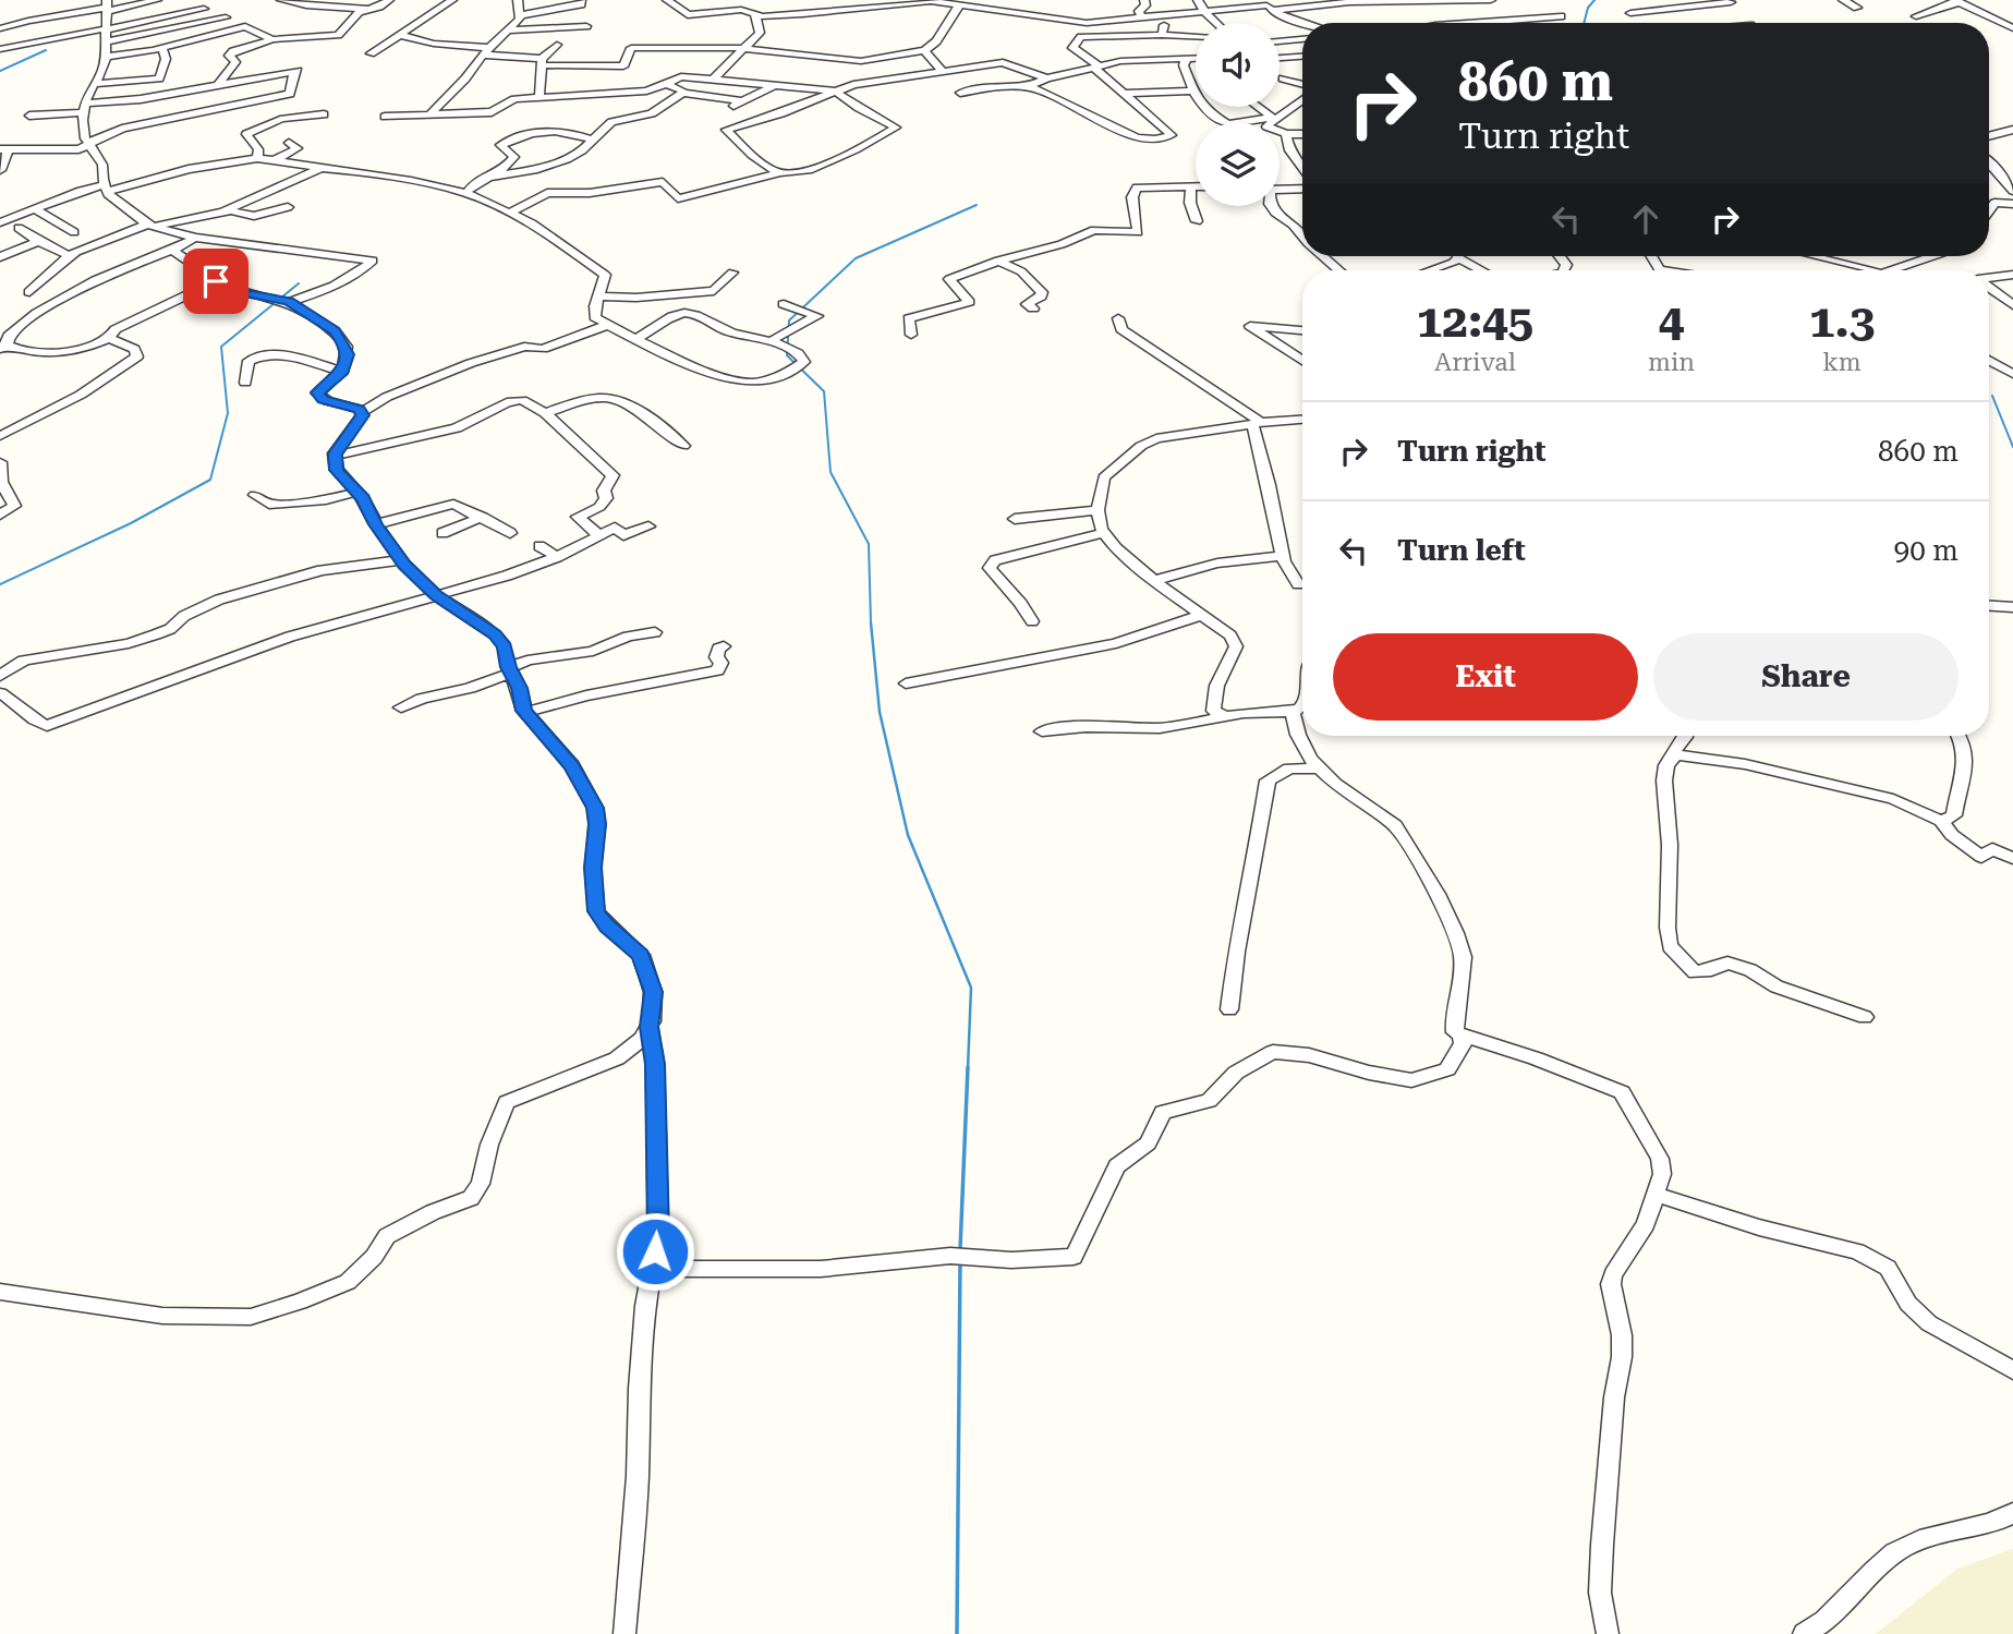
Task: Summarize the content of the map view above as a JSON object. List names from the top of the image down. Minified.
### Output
{"page":{"turn":["860 m","Turn right"],"eta":["12:45","Arrival","4","min","1.3","km"],"list":[{"name":"Turn right","value":"860 m"},{"name":"Turn left","value":"90 m"}],"buttons":["Exit","Share"]}}
